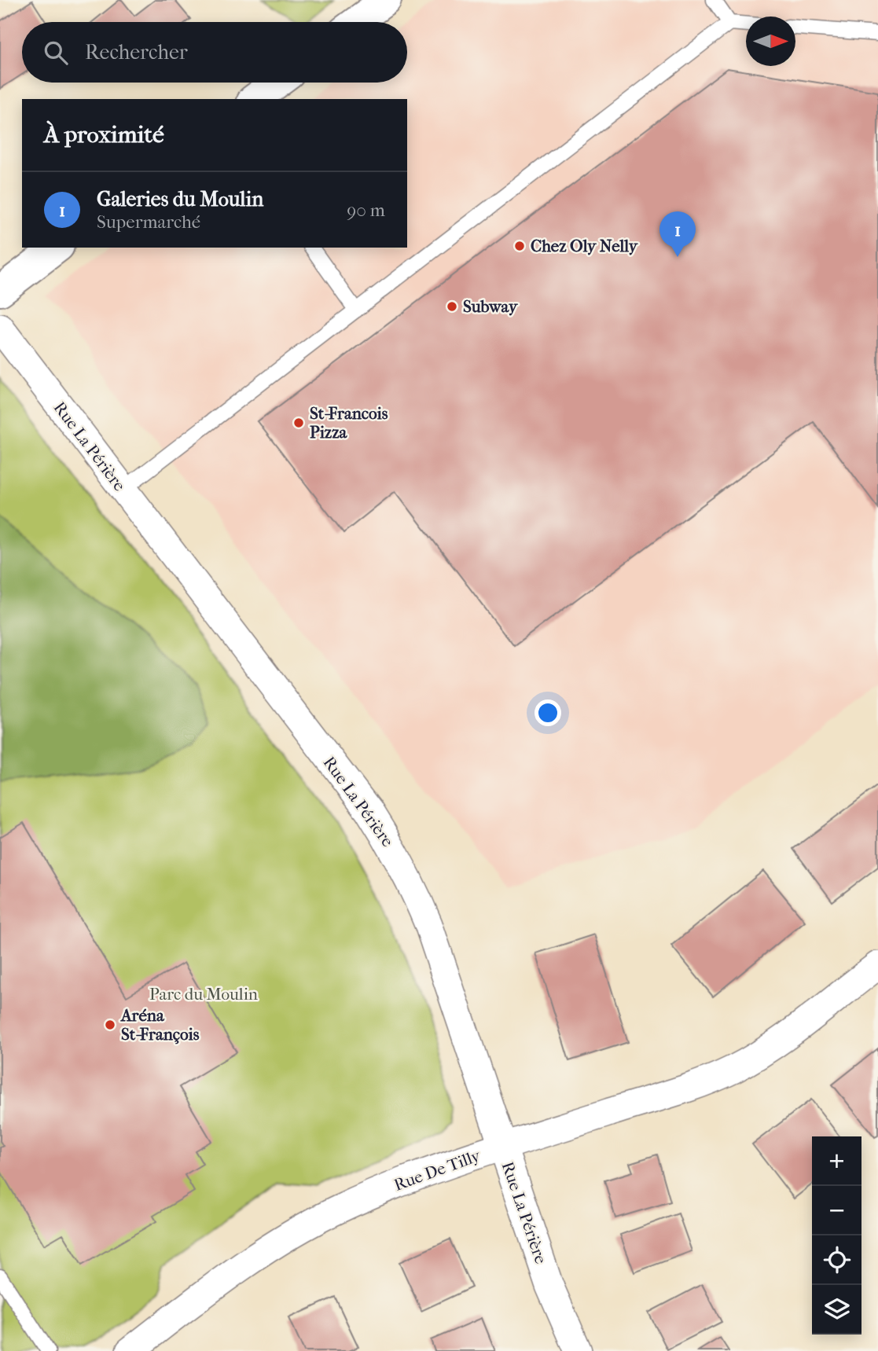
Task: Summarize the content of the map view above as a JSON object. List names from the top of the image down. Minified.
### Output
{"streets":{"street":["Rue La Périère","Rue De Tilly"]},"crossings":[["Rue La Périère","Rue De Tilly"]],"parks":["Parc du Moulin"],"places":["Chez Oly Nelly","Subway","St-Francois Pizza","Aréna St-François"],"north":"right","page":{"search":"Rechercher","heading":"À proximité","list":[{"mark":"1","name":"Galeries du Moulin","note":"Supermarché","value":"90 m"}],"pins":"1","map_buttons":["+","−"]}}
